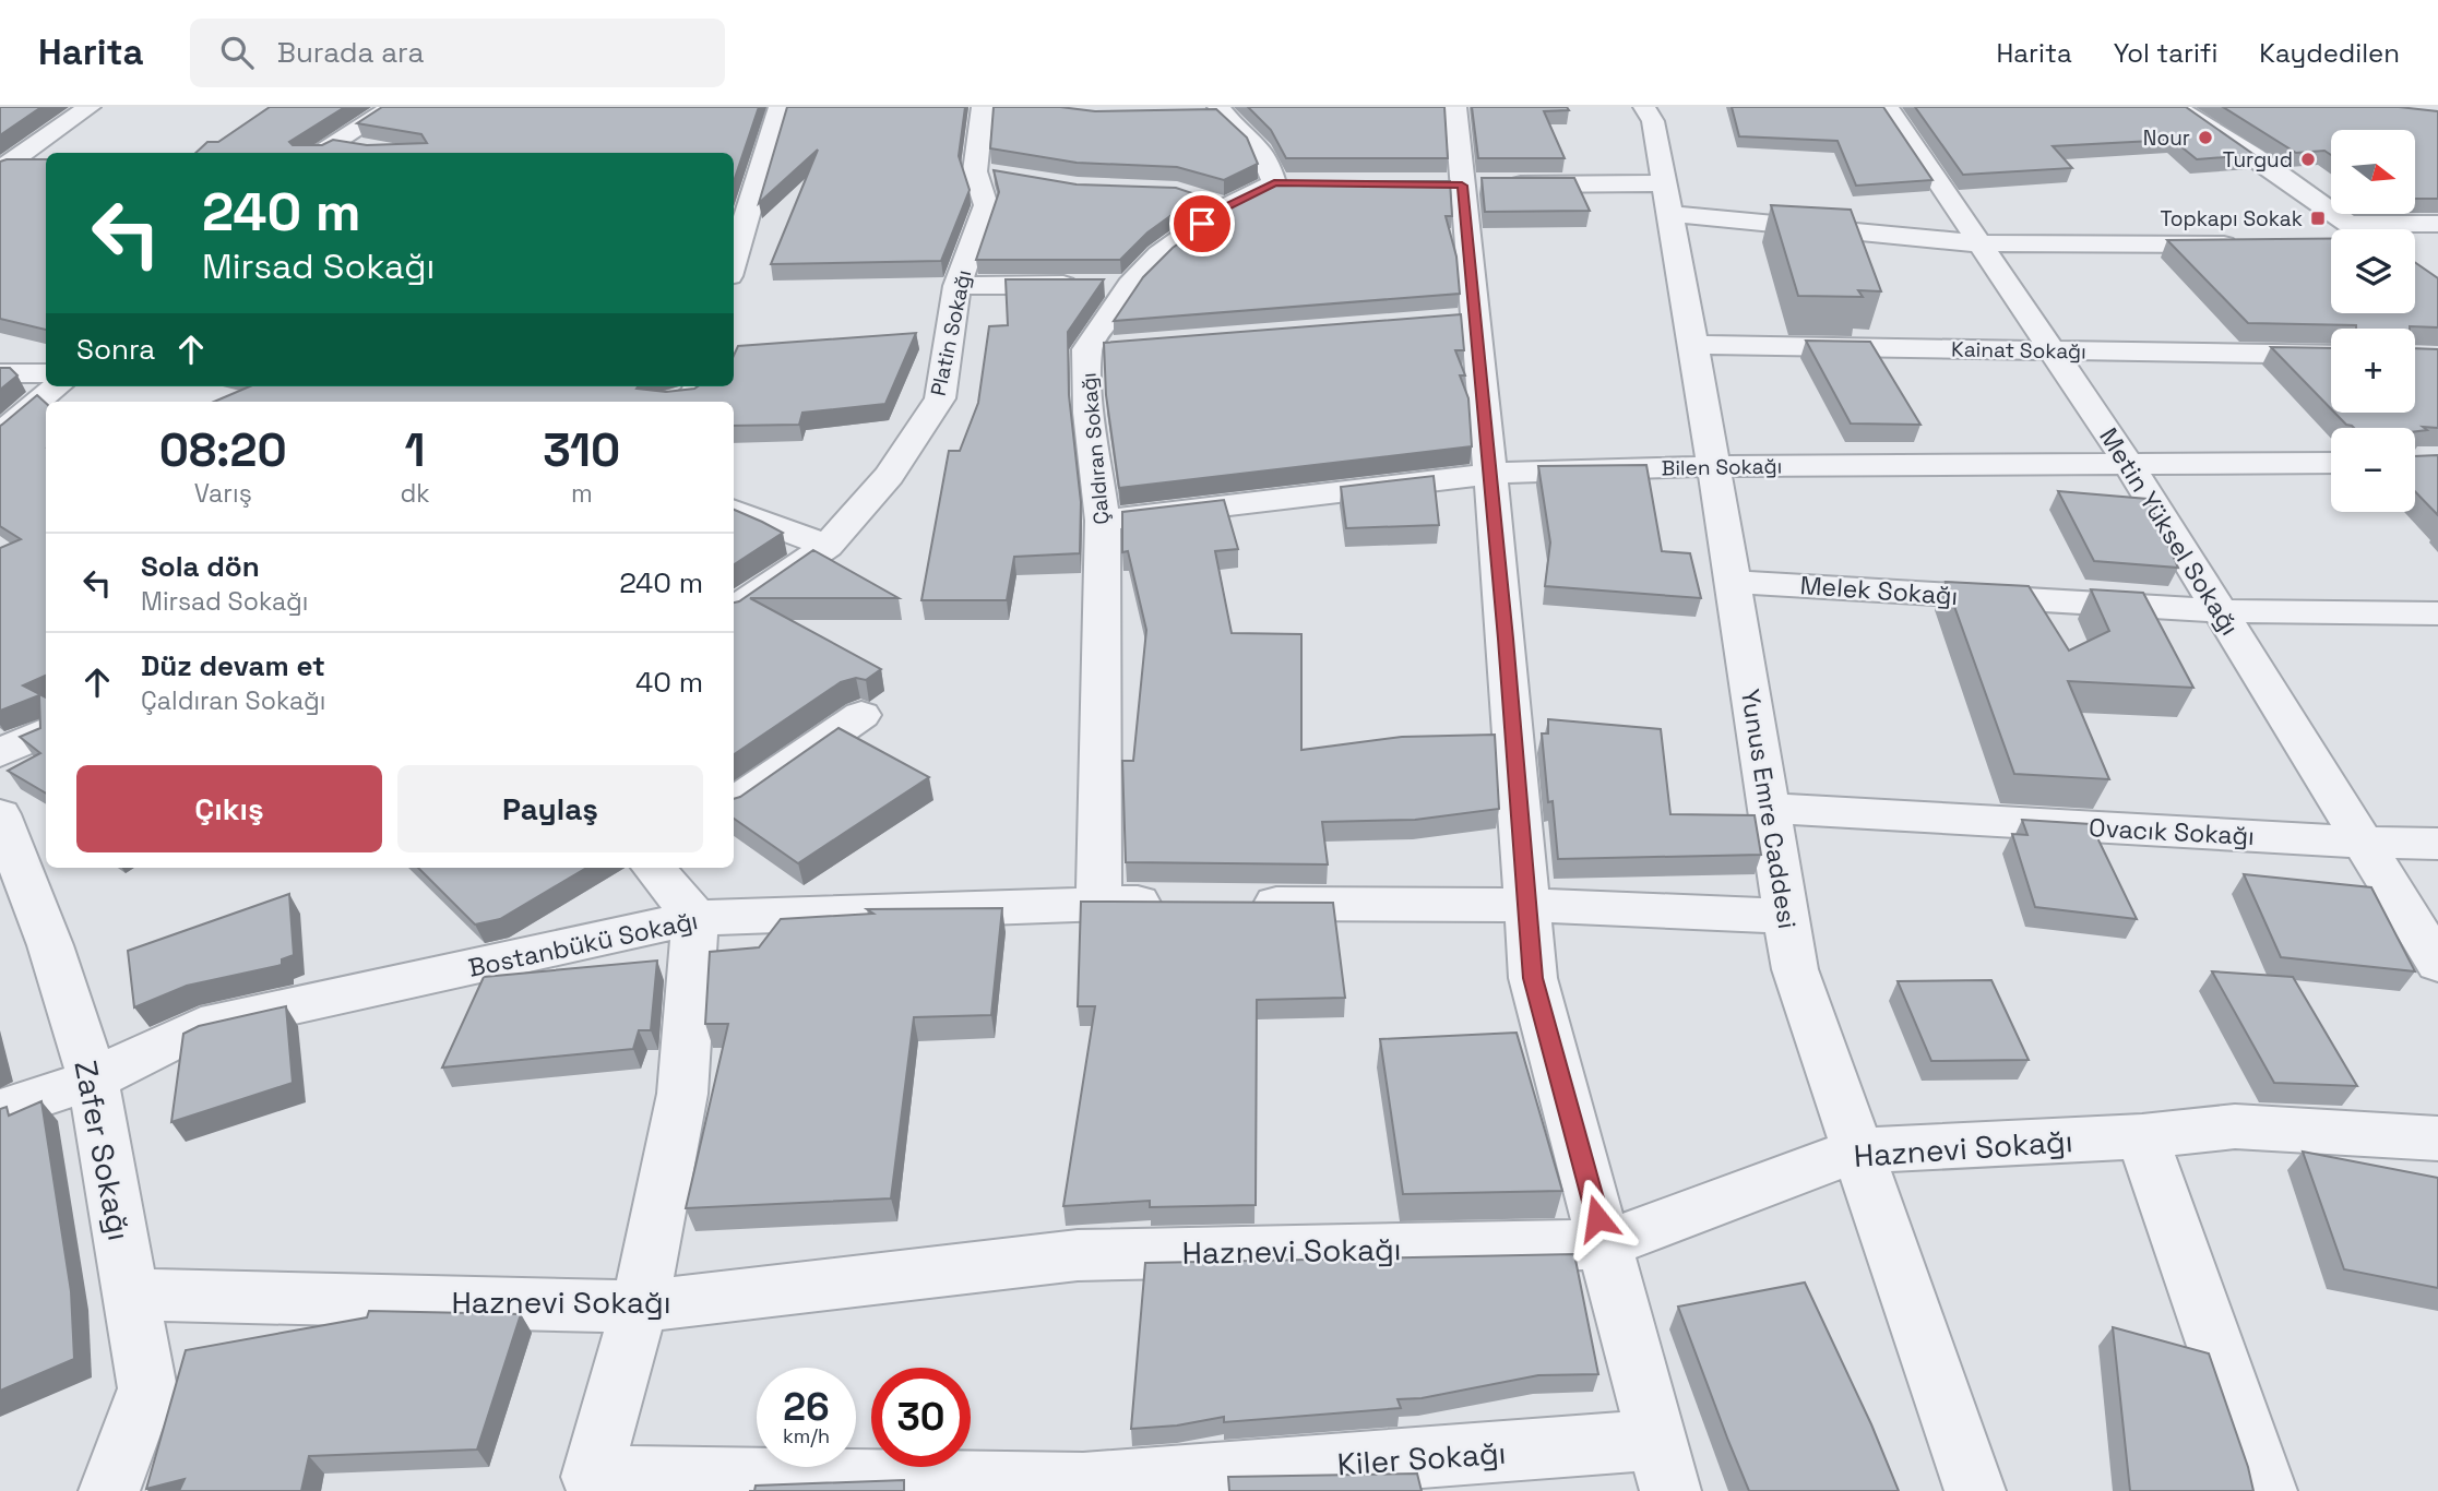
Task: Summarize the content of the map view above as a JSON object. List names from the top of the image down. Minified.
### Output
{"streets":{"street":["Platin Sokağı","Kainat Sokağı","Çaldıran Sokağı","Bilen Sokağı","Metin Yüksel Sokağı","Melek Sokağı","Yunus Emre Caddesi","Ovacık Sokağı","Bostanbükü Sokağı","Haznevi Sokağı","Zafer Sokağı","Kiler Sokağı"]},"crossings":[["Kainat Sokağı","Metin Yüksel Sokağı"],["Kainat Sokağı","Yunus Emre Caddesi"],["Çaldıran Sokağı","Bilen Sokağı"],["Çaldıran Sokağı","Bostanbükü Sokağı"],["Bilen Sokağı","Metin Yüksel Sokağı"],["Bilen Sokağı","Yunus Emre Caddesi"],["Metin Yüksel Sokağı","Melek Sokağı"],["Metin Yüksel Sokağı","Ovacık Sokağı"],["Melek Sokağı","Yunus Emre Caddesi"],["Yunus Emre Caddesi","Ovacık Sokağı"],["Yunus Emre Caddesi","Haznevi Sokağı"],["Bostanbükü Sokağı","Zafer Sokağı"],["Haznevi Sokağı","Zafer Sokağı"],["Haznevi Sokağı","Kiler Sokağı"]],"places":{"other":["Nour","Turgud"],"transit":["Topkapı Sokak"]},"north":"right","page":{"header":"Harita","search":"Burada ara","nav":["Harita","Yol tarifi","Kaydedilen"],"map_buttons":["+","−"],"turn":["240 m","Mirsad Sokağı"],"then":"Sonra","eta":["08:20","Varış","1","dk","310","m"],"list":[{"name":"Sola dön","note":"Mirsad Sokağı","value":"240 m"},{"name":"Düz devam et","note":"Çaldıran Sokağı","value":"40 m"}],"buttons":["Çıkış","Paylaş"],"speed":"26 km/h","limit":"30"}}
